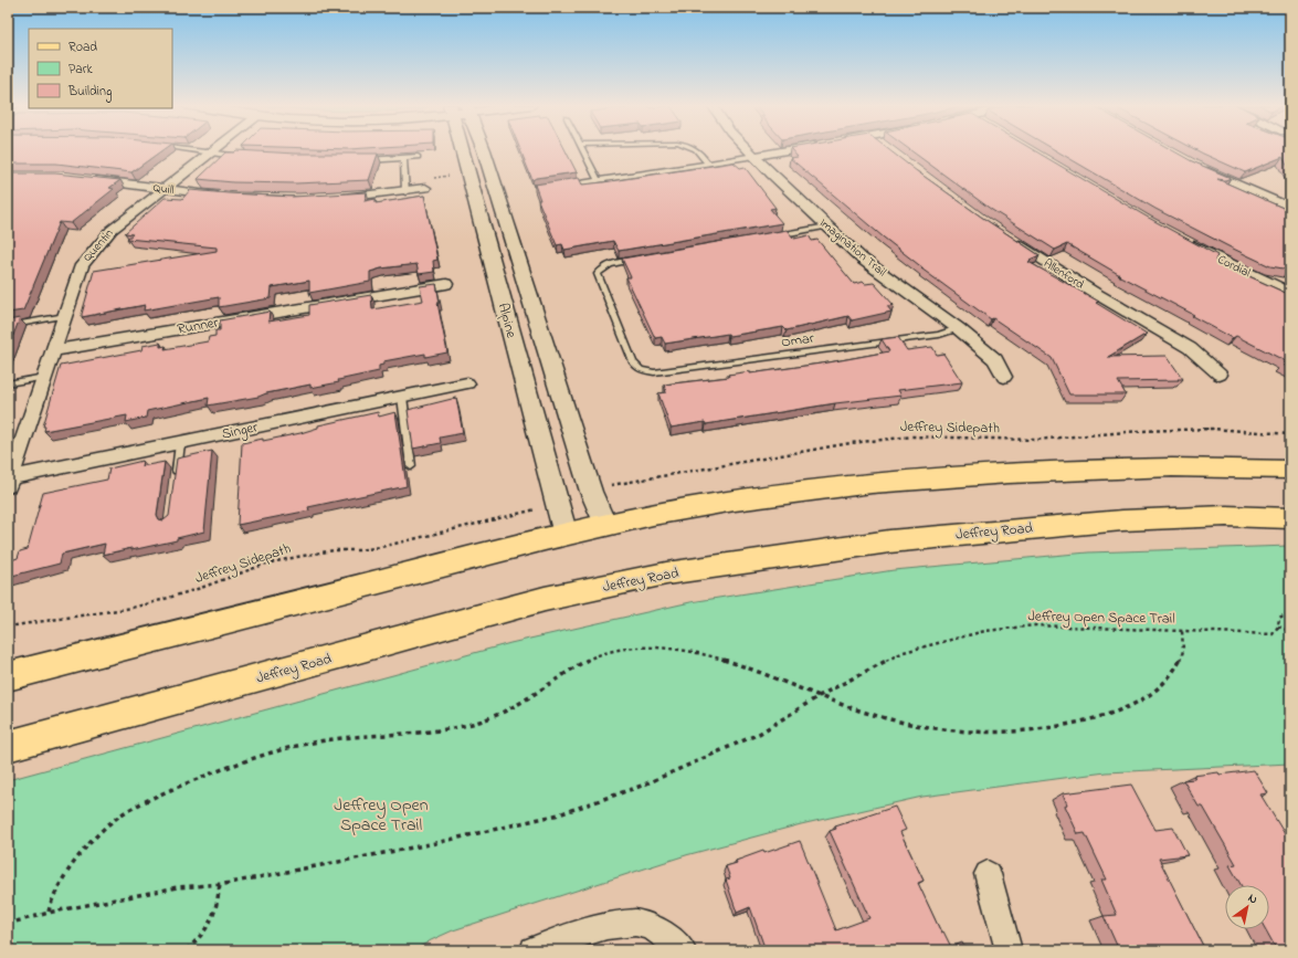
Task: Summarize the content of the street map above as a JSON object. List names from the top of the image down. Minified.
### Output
{"streets":{"main road":["Jeffrey Road"],"street":["Quill","Quentin","Imagination Trail","Cordial","Allenford","Alpine","Runner","Singer"],"lane":["Omar"],"path":["Jeffrey Sidepath","Jeffrey Open Space Trail"]},"crossings":[["Quill","Quentin"],["Quentin","Runner"],["Quentin","Singer"],["Imagination Trail","Omar"]],"parks":["Jeffrey Open Space Trail"],"legend":["Road","Park","Building"],"north":"top right"}
